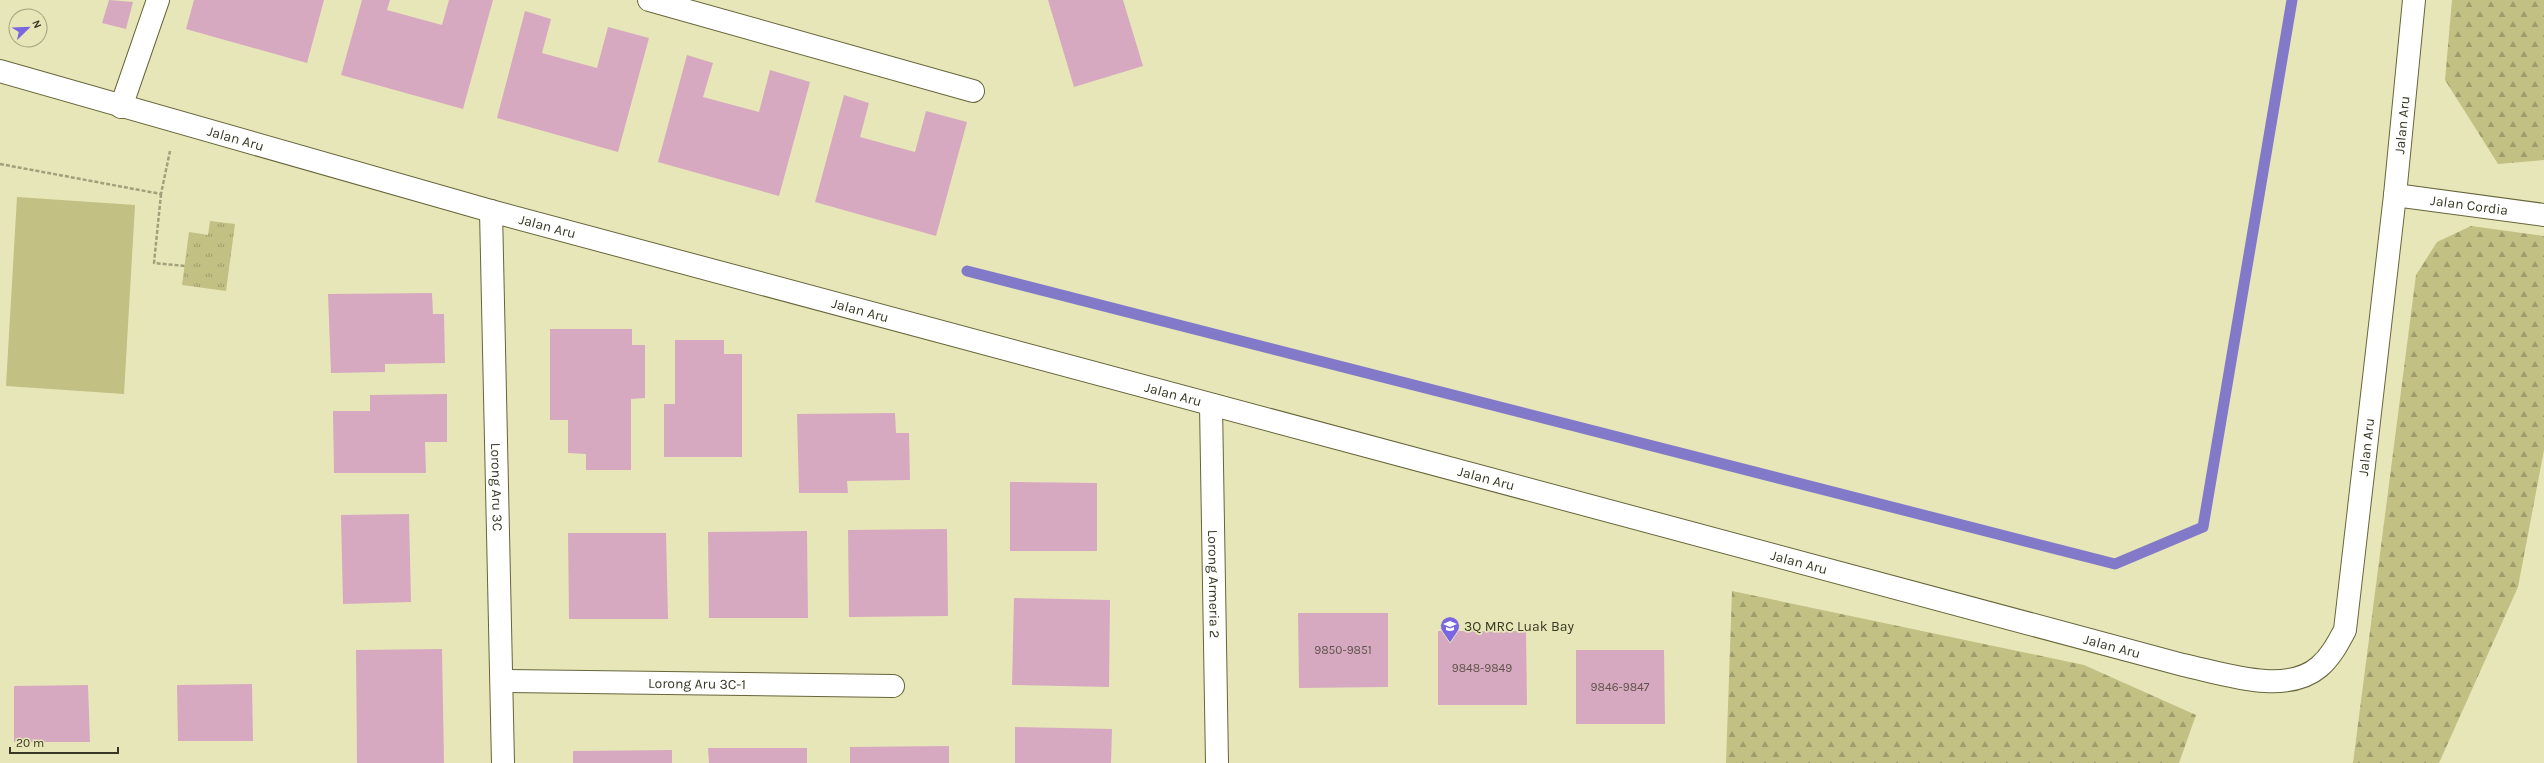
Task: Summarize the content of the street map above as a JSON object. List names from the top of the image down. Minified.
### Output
{"streets":{"street":["Jalan Aru","Jalan Cordia","Lorong Aru 3C","Lorong Armeria 2","Lorong Aru 3C-1"]},"crossings":[["Jalan Aru","Jalan Cordia"],["Jalan Aru","Lorong Aru 3C"],["Jalan Aru","Lorong Armeria 2"],["Lorong Aru 3C","Lorong Aru 3C-1"]],"places":{"school or university":["3Q MRC Luak Bay"]},"house_numbers":["9850-9851","9848-9849","9846-9847"],"scale_bar":"20 m","north":"top right"}
